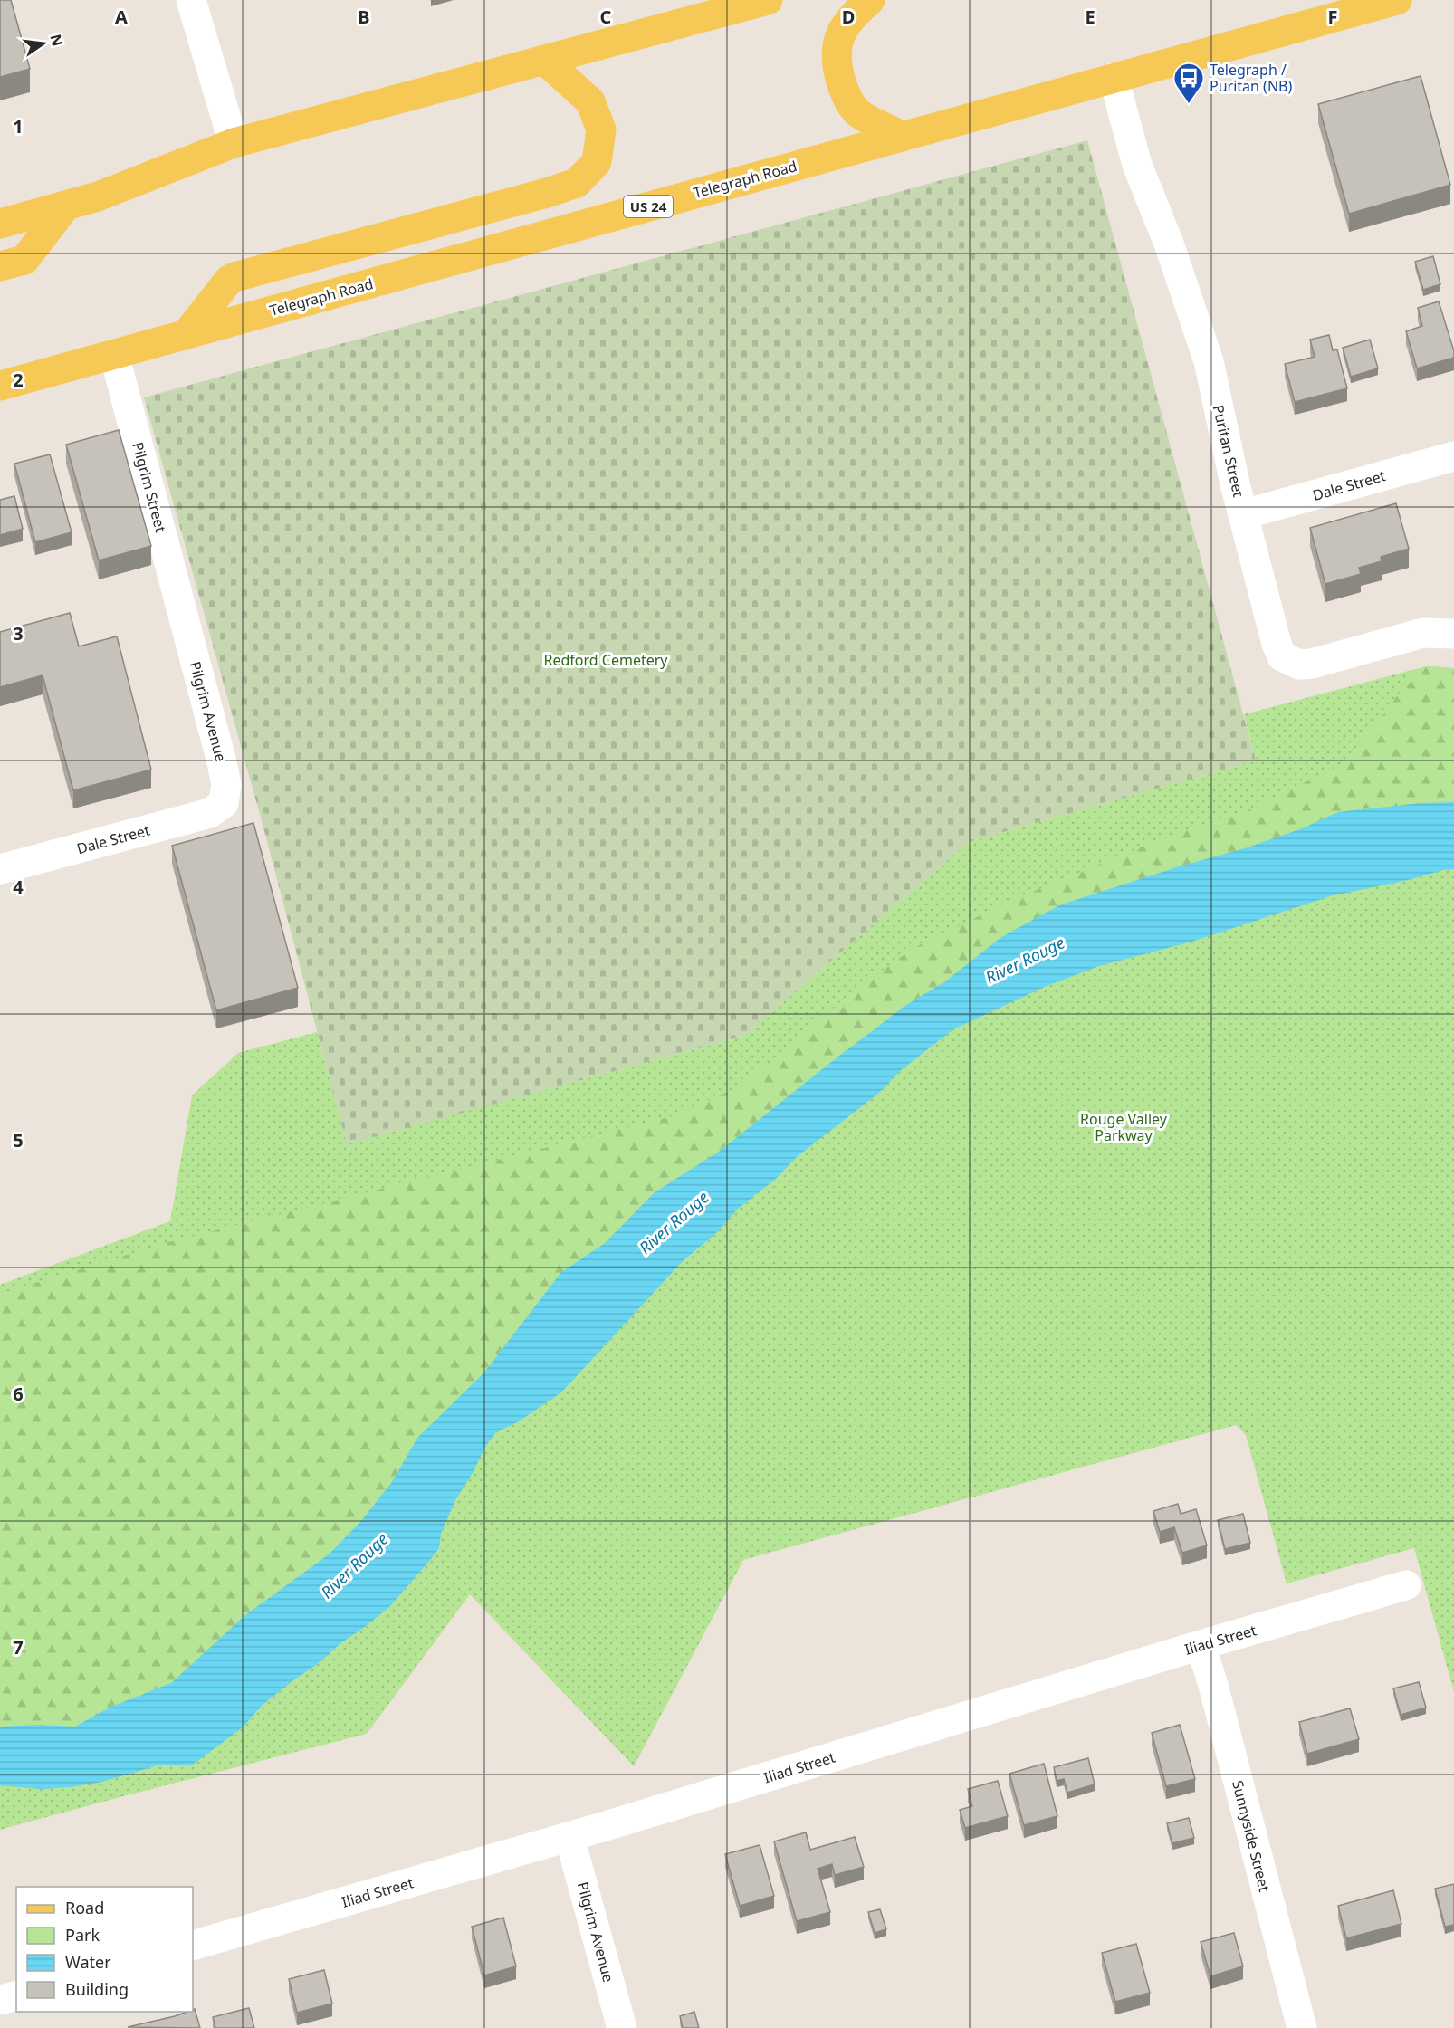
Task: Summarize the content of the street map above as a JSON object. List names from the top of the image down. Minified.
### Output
{"streets":{"main road":["Telegraph Road","US 24"],"street":["Puritan Street","Dale Street","Pilgrim Street","Pilgrim Avenue","Iliad Street","Sunnyside Street"]},"crossings":[["Telegraph Road","Puritan Street"],["Telegraph Road","Pilgrim Street"],["Puritan Street","Dale Street"],["Dale Street","Pilgrim Avenue"],["Pilgrim Street","Pilgrim Avenue"],["Pilgrim Avenue","Iliad Street"],["Iliad Street","Sunnyside Street"]],"water":["River Rouge"],"parks":["Redford Cemetery","Rouge Valley Parkway"],"places":{"bus stop":["Telegraph / Puritan (NB)"]},"legend":["Road","Park","Water","Building"],"north":"right","grid":{"columns":["A","B","C","D","E","F"],"rows":["1","2","3","4","5","6","7"]}}
